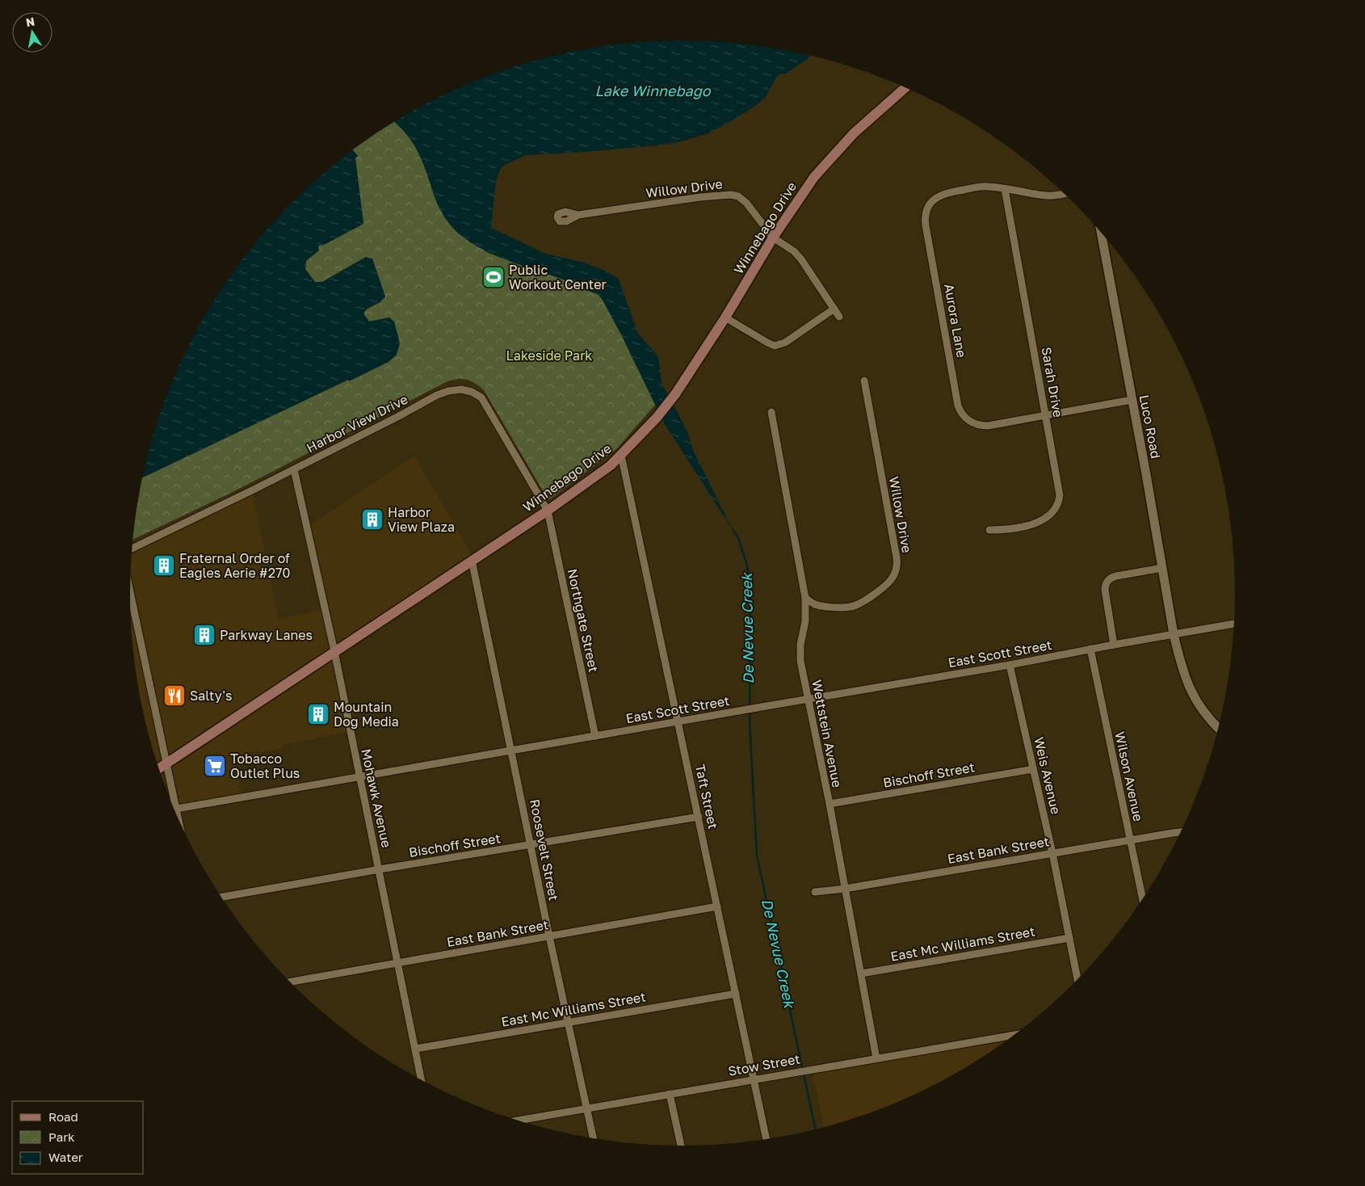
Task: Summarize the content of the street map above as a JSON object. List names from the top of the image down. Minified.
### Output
{"streets":{"main road":["Winnebago Drive"],"street":["Willow Drive","Aurora Lane","Sarah Drive","Harbor View Drive","Luco Road","Northgate Street","East Scott Street","Wettstein Avenue","Bischoff Street","Weis Avenue","Wilson Avenue","Taft Street","Mohawk Avenue","Roosevelt Street","East Bank Street","East Mc Williams Street","Stow Street"]},"crossings":[["Willow Drive","Winnebago Drive"],["Willow Drive","Wettstein Avenue"],["Winnebago Drive","Harbor View Drive"],["Winnebago Drive","Northgate Street"],["Winnebago Drive","Taft Street"],["Winnebago Drive","Mohawk Avenue"],["Winnebago Drive","Roosevelt Street"],["Aurora Lane","Sarah Drive"],["Aurora Lane","Luco Road"],["Harbor View Drive","Northgate Street"],["Harbor View Drive","Mohawk Avenue"],["Luco Road","East Scott Street"],["Northgate Street","East Scott Street"],["East Scott Street","Wettstein Avenue"],["East Scott Street","Weis Avenue"],["East Scott Street","Wilson Avenue"],["East Scott Street","Taft Street"],["East Scott Street","Mohawk Avenue"],["East Scott Street","Roosevelt Street"],["Wettstein Avenue","Bischoff Street"],["Wettstein Avenue","East Bank Street"],["Wettstein Avenue","East Mc Williams Street"],["Wettstein Avenue","Stow Street"],["Bischoff Street","Weis Avenue"],["Bischoff Street","Taft Street"],["Bischoff Street","Mohawk Avenue"],["Bischoff Street","Roosevelt Street"],["Weis Avenue","East Bank Street"],["Weis Avenue","East Mc Williams Street"],["Wilson Avenue","East Bank Street"],["Taft Street","East Bank Street"],["Taft Street","East Mc Williams Street"],["Taft Street","Stow Street"],["Mohawk Avenue","East Bank Street"],["Mohawk Avenue","East Mc Williams Street"],["Roosevelt Street","East Bank Street"],["Roosevelt Street","East Mc Williams Street"],["Roosevelt Street","Stow Street"]],"water":["Lake Winnebago","De Nevue Creek"],"parks":["Lakeside Park"],"places":{"sports":["Public Workout Center"],"building":["Harbor View Plaza","Fraternal Order of Eagles Aerie #270","Parkway Lanes","Mountain Dog Media"],"restaurant":["Salty's"],"supermarket":["Tobacco Outlet Plus"]},"legend":["Road","Park","Water"],"north":"top"}
